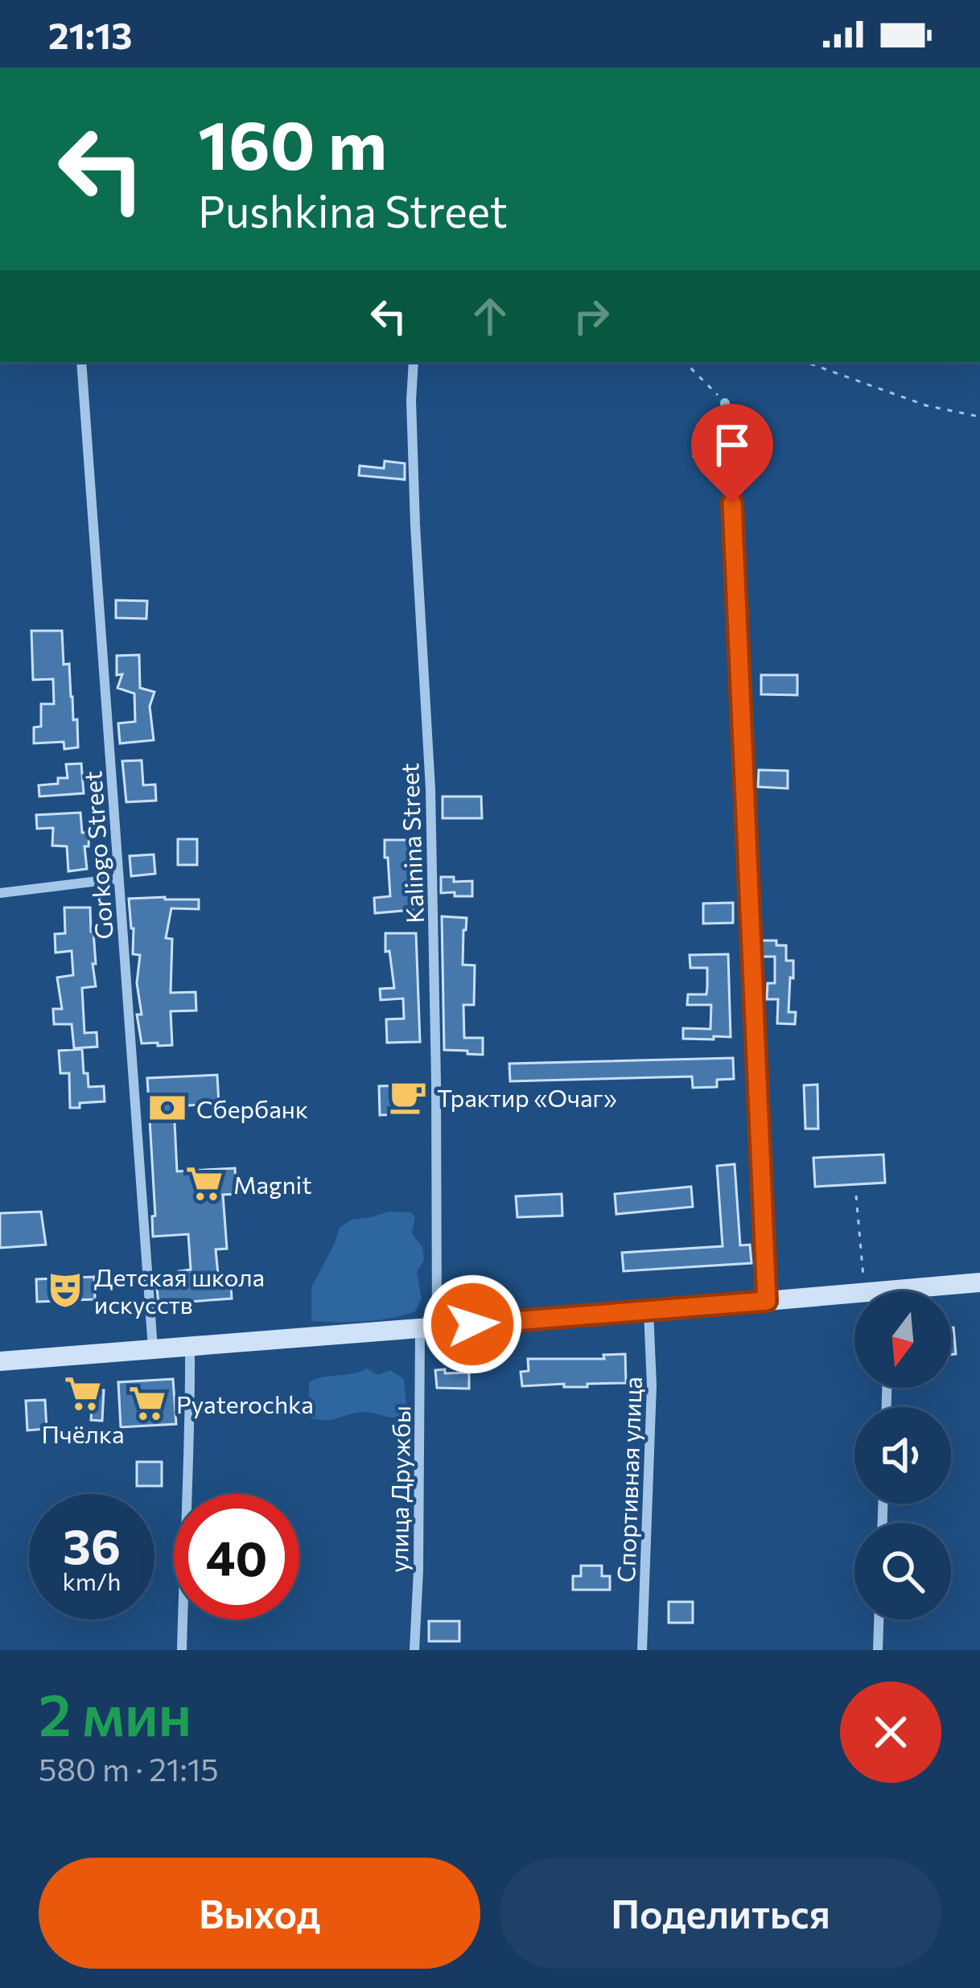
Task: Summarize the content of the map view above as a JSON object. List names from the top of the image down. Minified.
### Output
{"streets":{"street":["Kalinina Street","Gorkogo Street","Спортивная улица","улица Дружбы"]},"crossings":[["Kalinina Street","улица Дружбы"]],"places":{"cafe":["Трактир «Очаг»"],"bank":["Сбербанк"],"supermarket":["Magnit","Пчёлка","Pyaterochka"],"theatre":["Детская школа искусств"]},"north":"bottom","page":{"status":"21:13","turn":["160 m","Pushkina Street"],"speed":"36 km/h","limit":"40","heading":["2 мин","580 m · 21:15"],"buttons":["Выход","Поделиться"]}}
